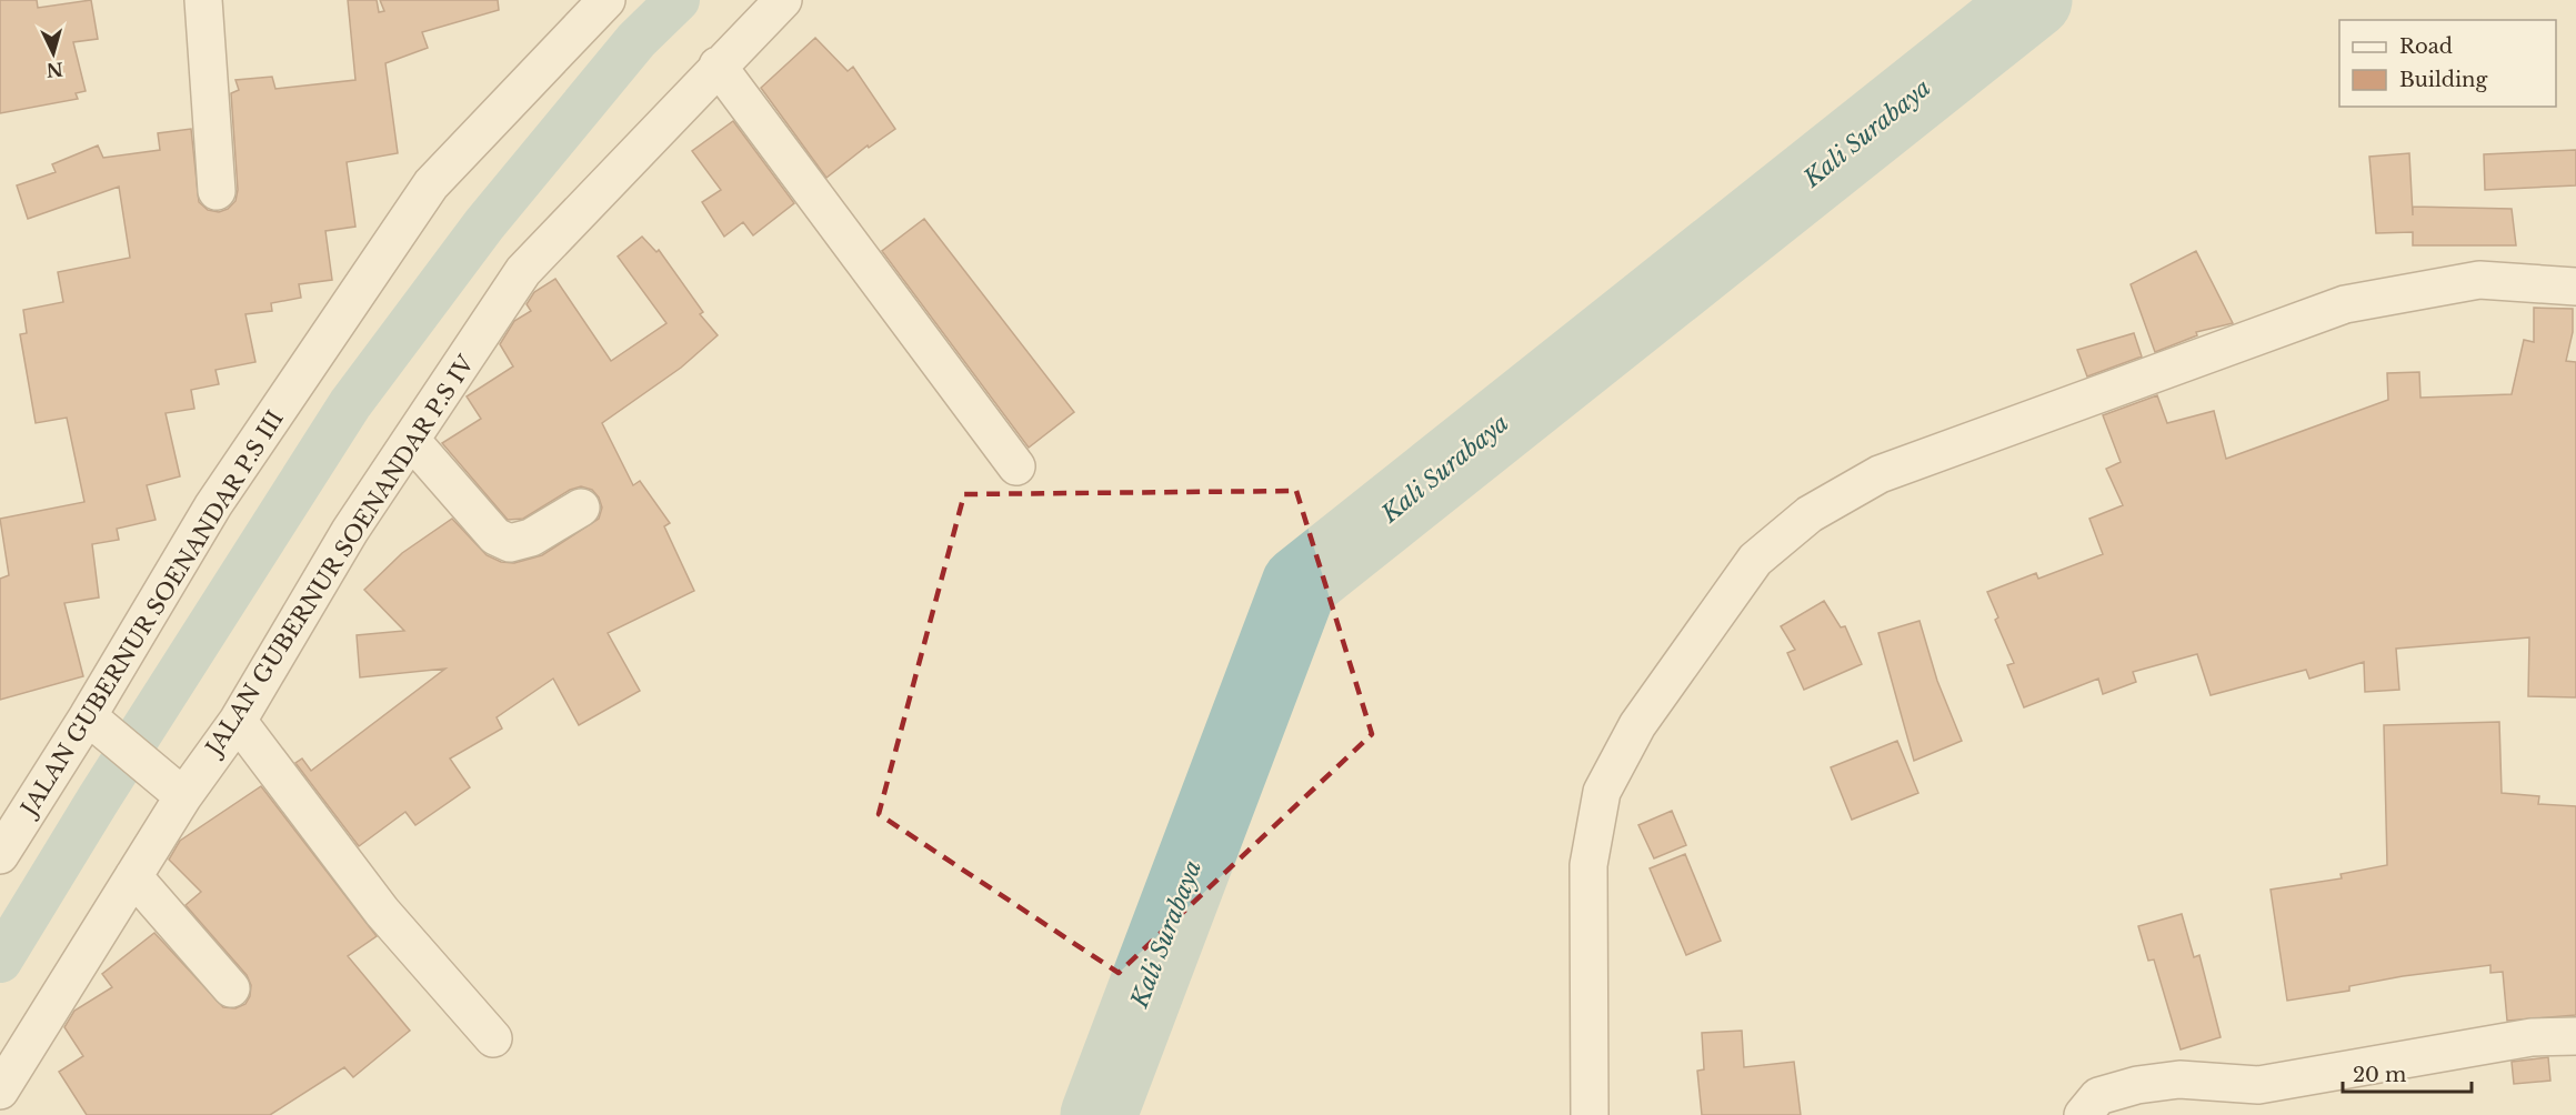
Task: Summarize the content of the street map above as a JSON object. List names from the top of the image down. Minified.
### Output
{"streets":{"street":["JALAN GUBERNUR SOENANDAR P.S IV","JALAN GUBERNUR SOENANDAR P.S III"]},"water":["Kali Surabaya"],"legend":["Road","Building"],"scale_bar":"20 m","north":"bottom"}
